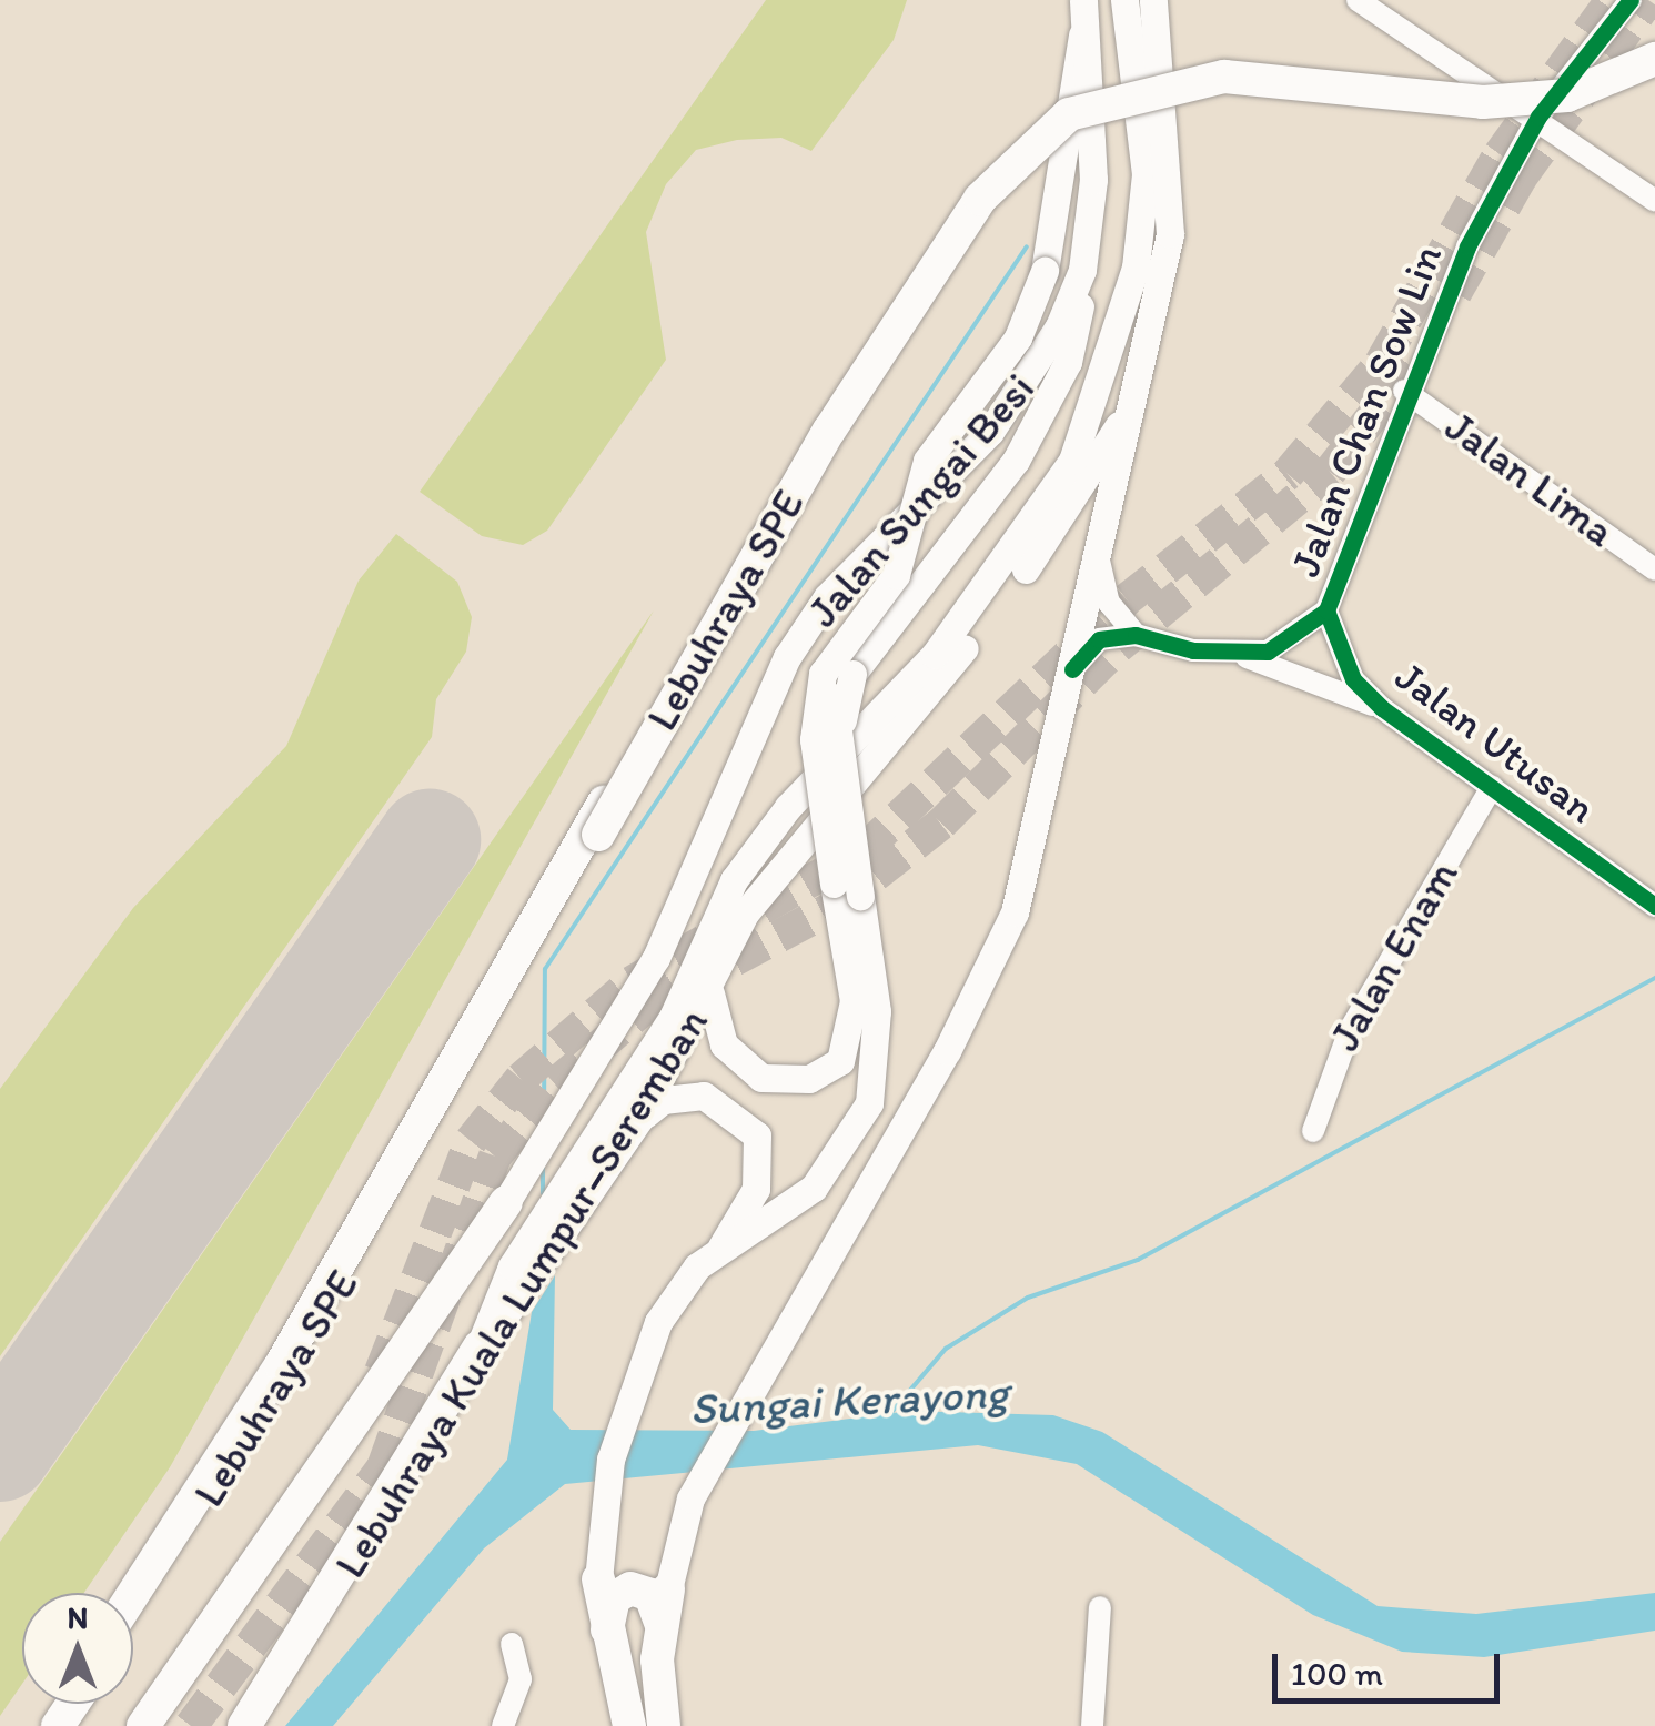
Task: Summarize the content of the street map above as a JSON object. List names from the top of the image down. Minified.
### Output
{"streets":{"highway":["Lebuhraya SPE","Lebuhraya Kuala Lumpur–Seremban"],"main road":["Jalan Sungai Besi"],"street":["Jalan Chan Sow Lin","Jalan Lima","Jalan Utusan","Jalan Enam"]},"crossings":[["Jalan Chan Sow Lin","Jalan Lima"],["Jalan Chan Sow Lin","Jalan Utusan"],["Jalan Sungai Besi","Lebuhraya Kuala Lumpur–Seremban"],["Jalan Utusan","Jalan Enam"]],"water":["Sungai Kerayong"],"scale_bar":"100 m","north":"top"}
